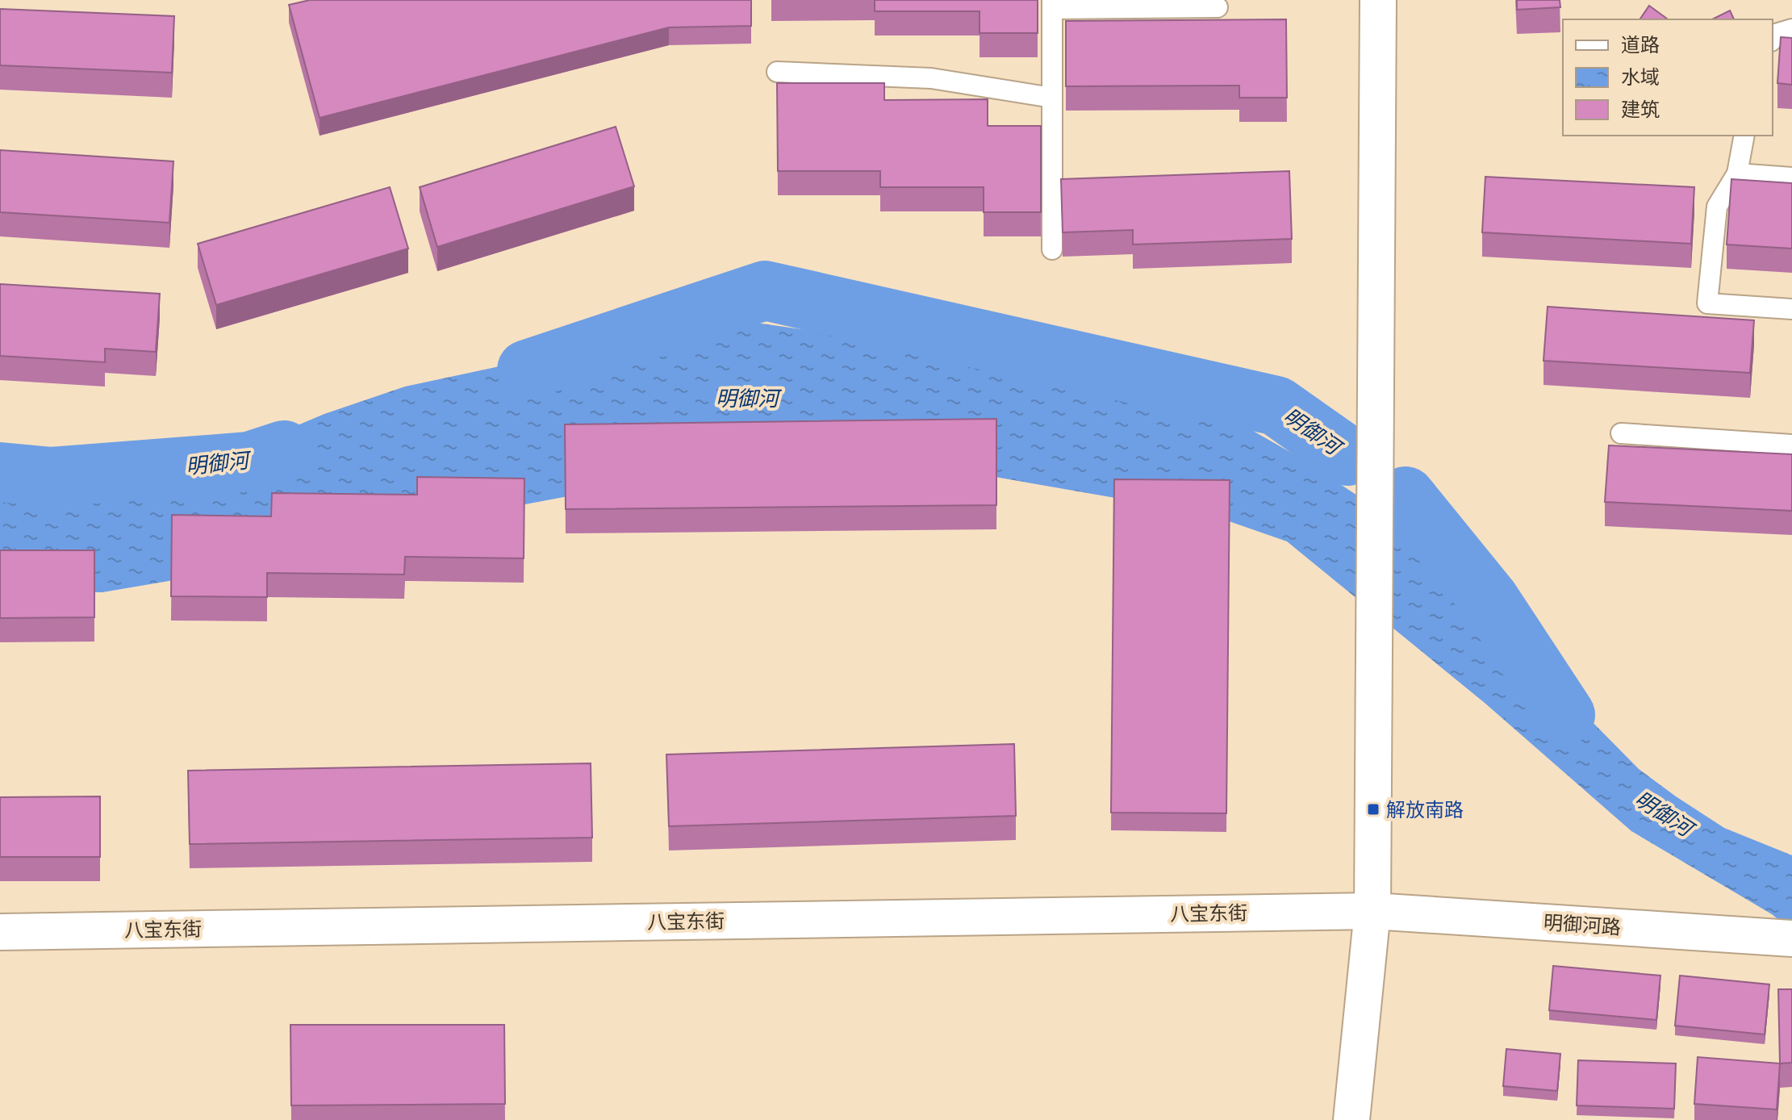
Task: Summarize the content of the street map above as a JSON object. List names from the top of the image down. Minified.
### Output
{"streets":{"street":["八宝东街","明御河路"]},"crossings":[["八宝东街","明御河路"]],"water":["明御河"],"places":{"transit":["解放南路"]},"legend":["道路","水域","建筑"]}
